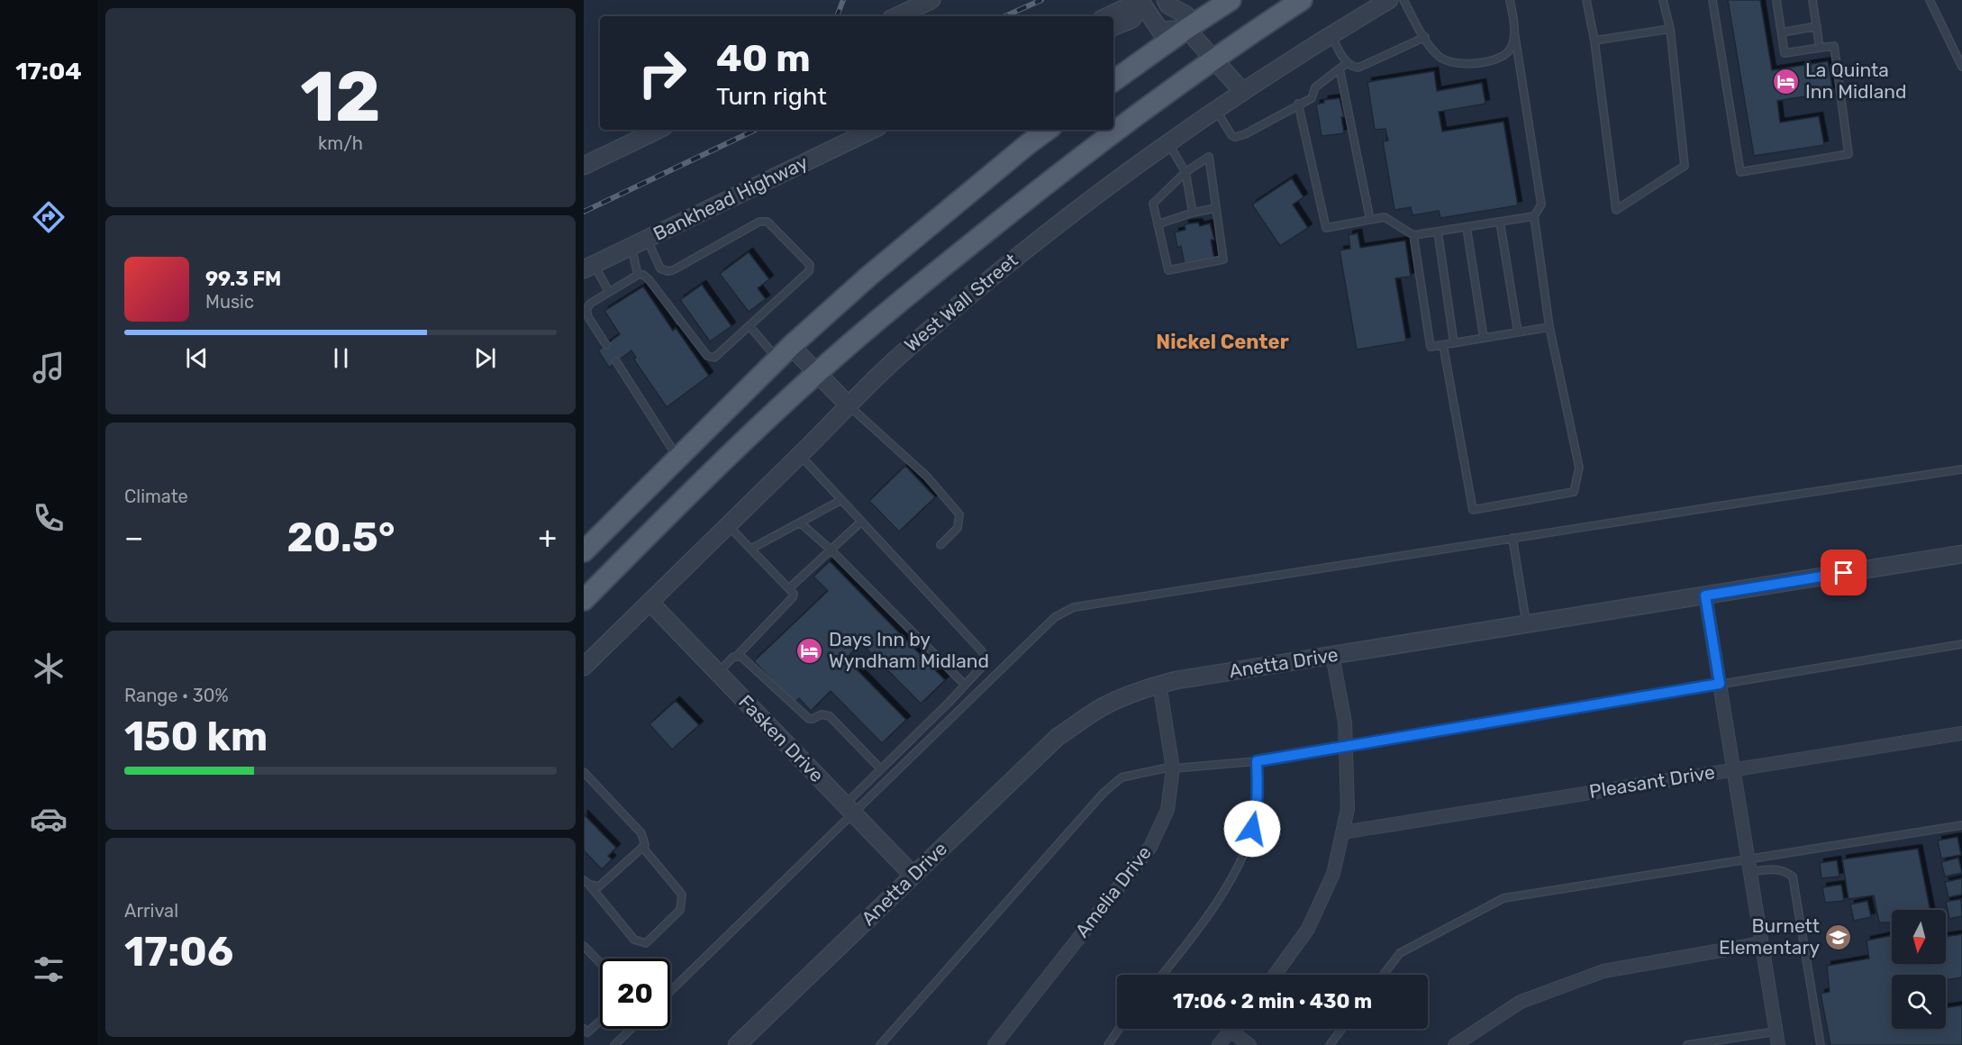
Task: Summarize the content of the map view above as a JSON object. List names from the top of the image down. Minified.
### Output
{"streets":{"main road":["West Wall Street"],"street":["Bankhead Highway","Anetta Drive","Fasken Drive","Pleasant Drive","Amelia Drive"]},"crossings":[["West Wall Street","Fasken Drive"],["Anetta Drive","Fasken Drive"],["Anetta Drive","Amelia Drive"]],"districts":["Nickel Center"],"places":{"hotel":["La Quinta Inn Midland","Days Inn by Wyndham Midland"],"school or university":["Burnett Elementary"]},"north":"bottom","page":{"tabs":"17:04","tile":[["12","km/h"],"Climate",["Range · 30%","150 km"],["Arrival","17:06"]],"turn":["40 m","Turn right"],"song":["99.3 FM","Music"],"heat":["−","20.5°","+"],"limit":"20","trip":"17:06 · 2 min · 430 m"}}
